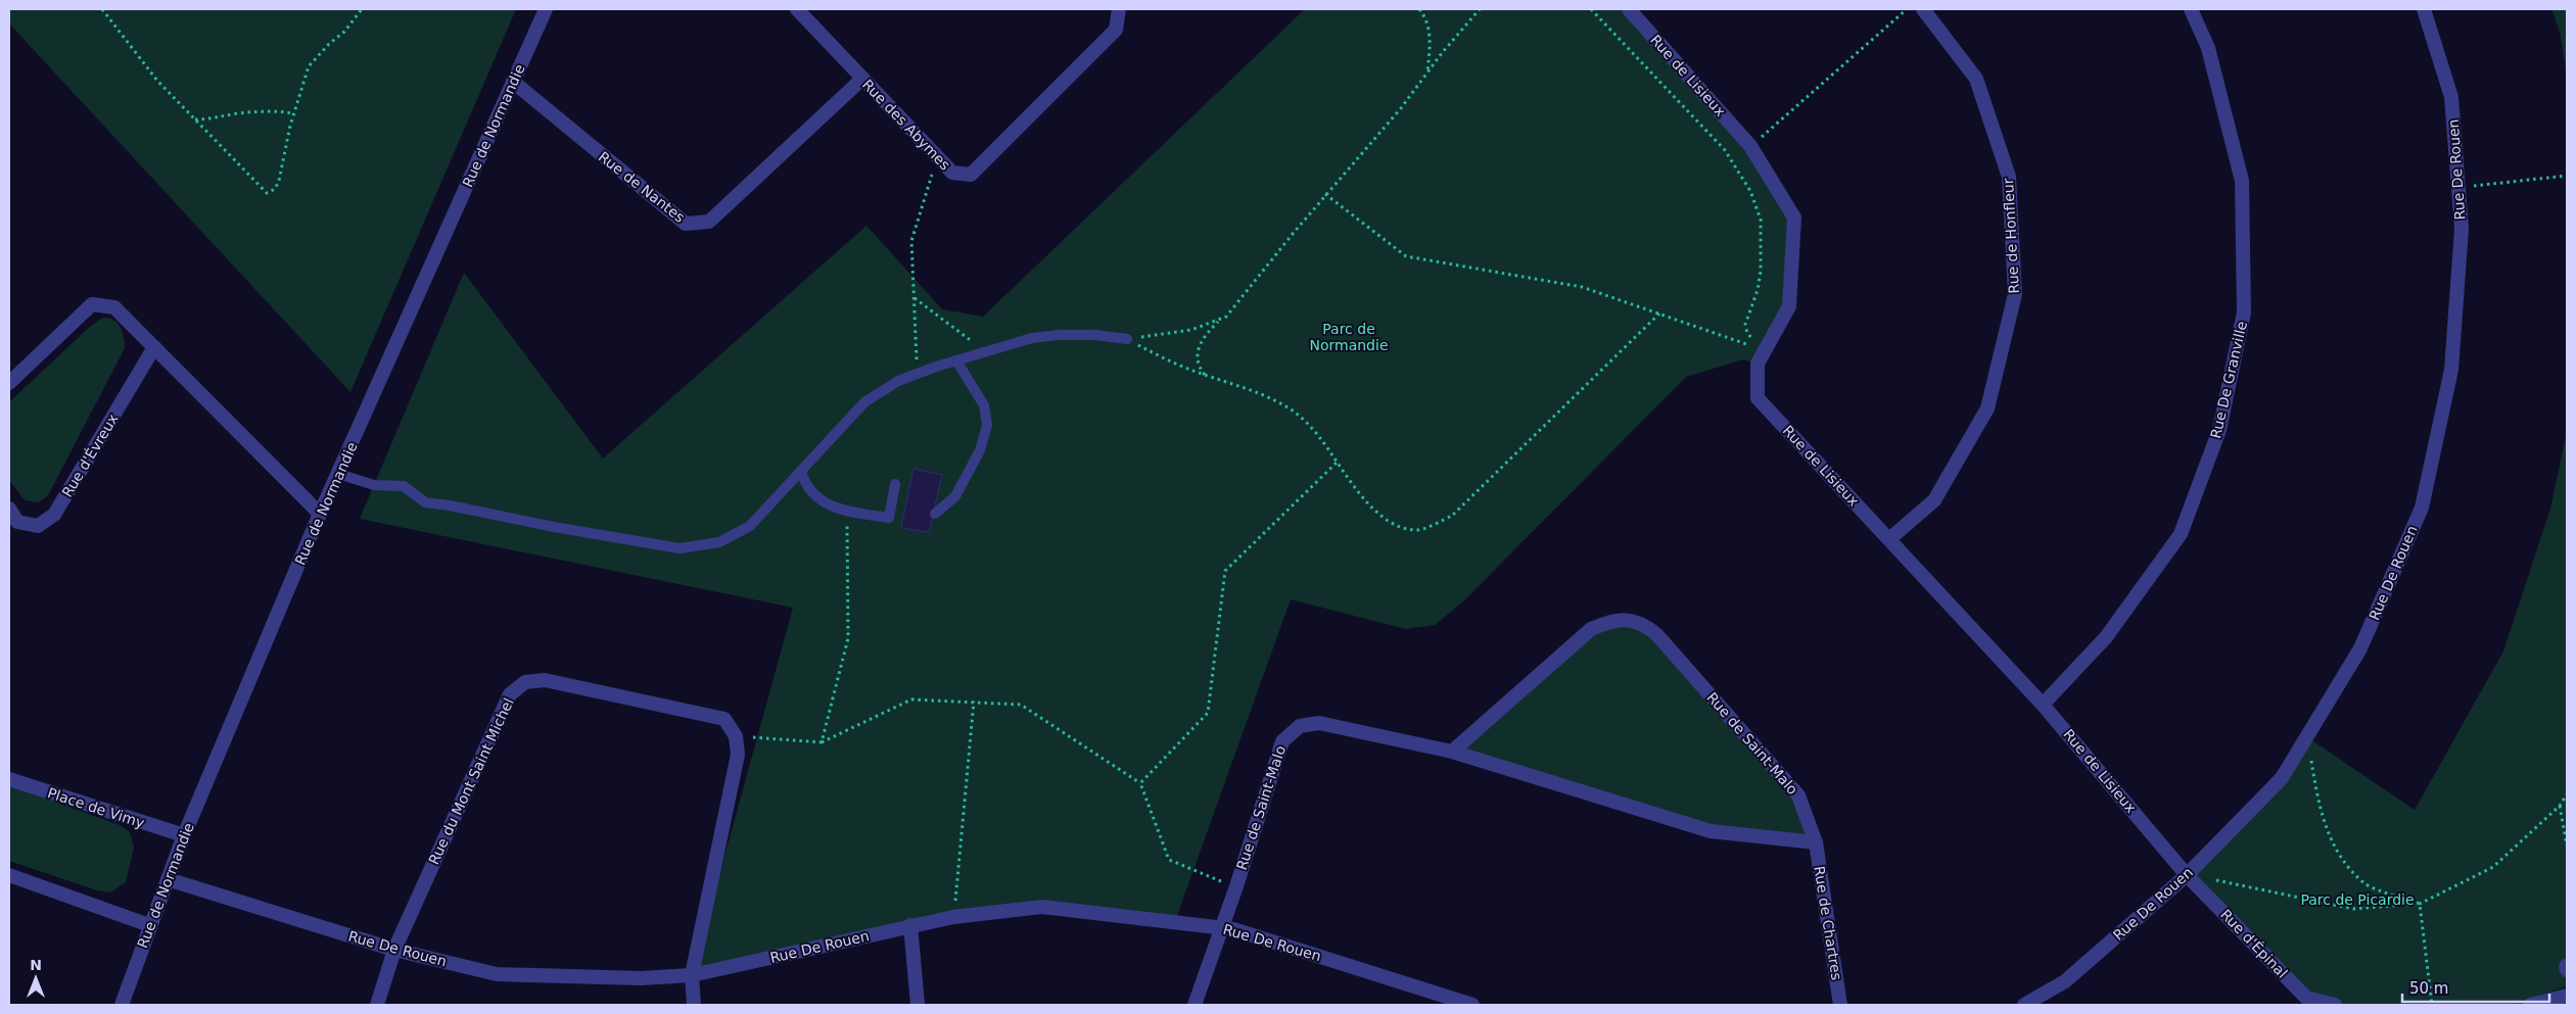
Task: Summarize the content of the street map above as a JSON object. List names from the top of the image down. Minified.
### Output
{"streets":{"street":["Rue de Lisieux","Rue des Abymes","Rue de Normandie","Rue De Rouen","Rue de Nantes","Rue de Honfleur","Rue De Granville","Rue d'Évreux","Rue de Saint-Malo","Rue du Mont Saint Michel","Place de Vimy","Rue de Chartres","Rue d'Épinal"]},"crossings":[["Rue de Lisieux","Rue De Rouen"],["Rue de Lisieux","Rue de Honfleur"],["Rue de Lisieux","Rue De Granville"],["Rue de Lisieux","Rue d'Épinal"],["Rue des Abymes","Rue de Nantes"],["Rue de Normandie","Rue De Rouen"],["Rue de Normandie","Rue de Nantes"],["Rue de Normandie","Place de Vimy"],["Rue De Rouen","Rue de Saint-Malo"],["Rue De Rouen","Rue du Mont Saint Michel"],["Rue De Rouen","Rue d'Épinal"],["Rue de Saint-Malo","Rue de Chartres"]],"parks":["Parc de Normandie","Parc de Picardie"],"scale_bar":"50 m","north":"top"}
